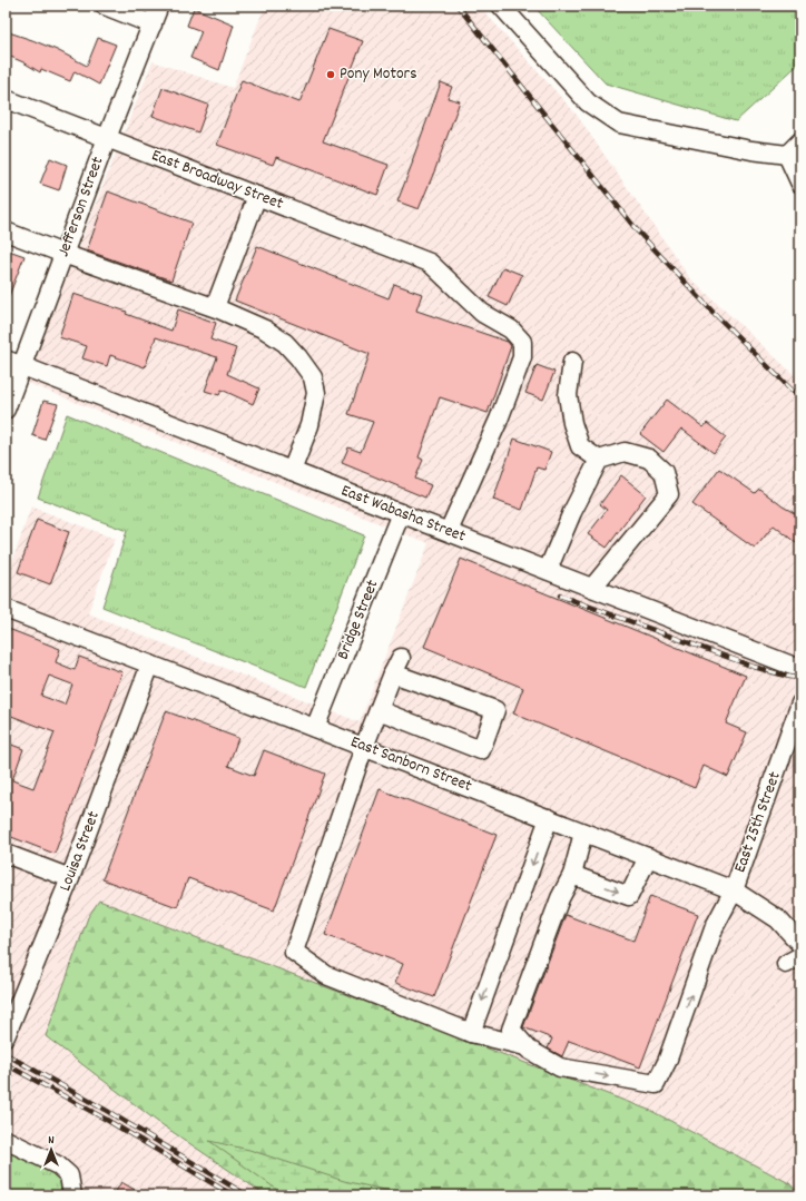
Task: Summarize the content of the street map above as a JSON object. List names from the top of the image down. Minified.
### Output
{"streets":{"street":["East Broadway Street","Jefferson Street","East Wabasha Street","Bridge Street","East Sanborn Street","East 25th Street","Louisa Street"]},"crossings":[["East Broadway Street","Jefferson Street"],["East Broadway Street","East Wabasha Street"],["Jefferson Street","East Wabasha Street"],["East Wabasha Street","Bridge Street"],["Bridge Street","East Sanborn Street"],["East Sanborn Street","East 25th Street"],["East Sanborn Street","Louisa Street"]],"places":["Pony Motors"],"north":"top"}
